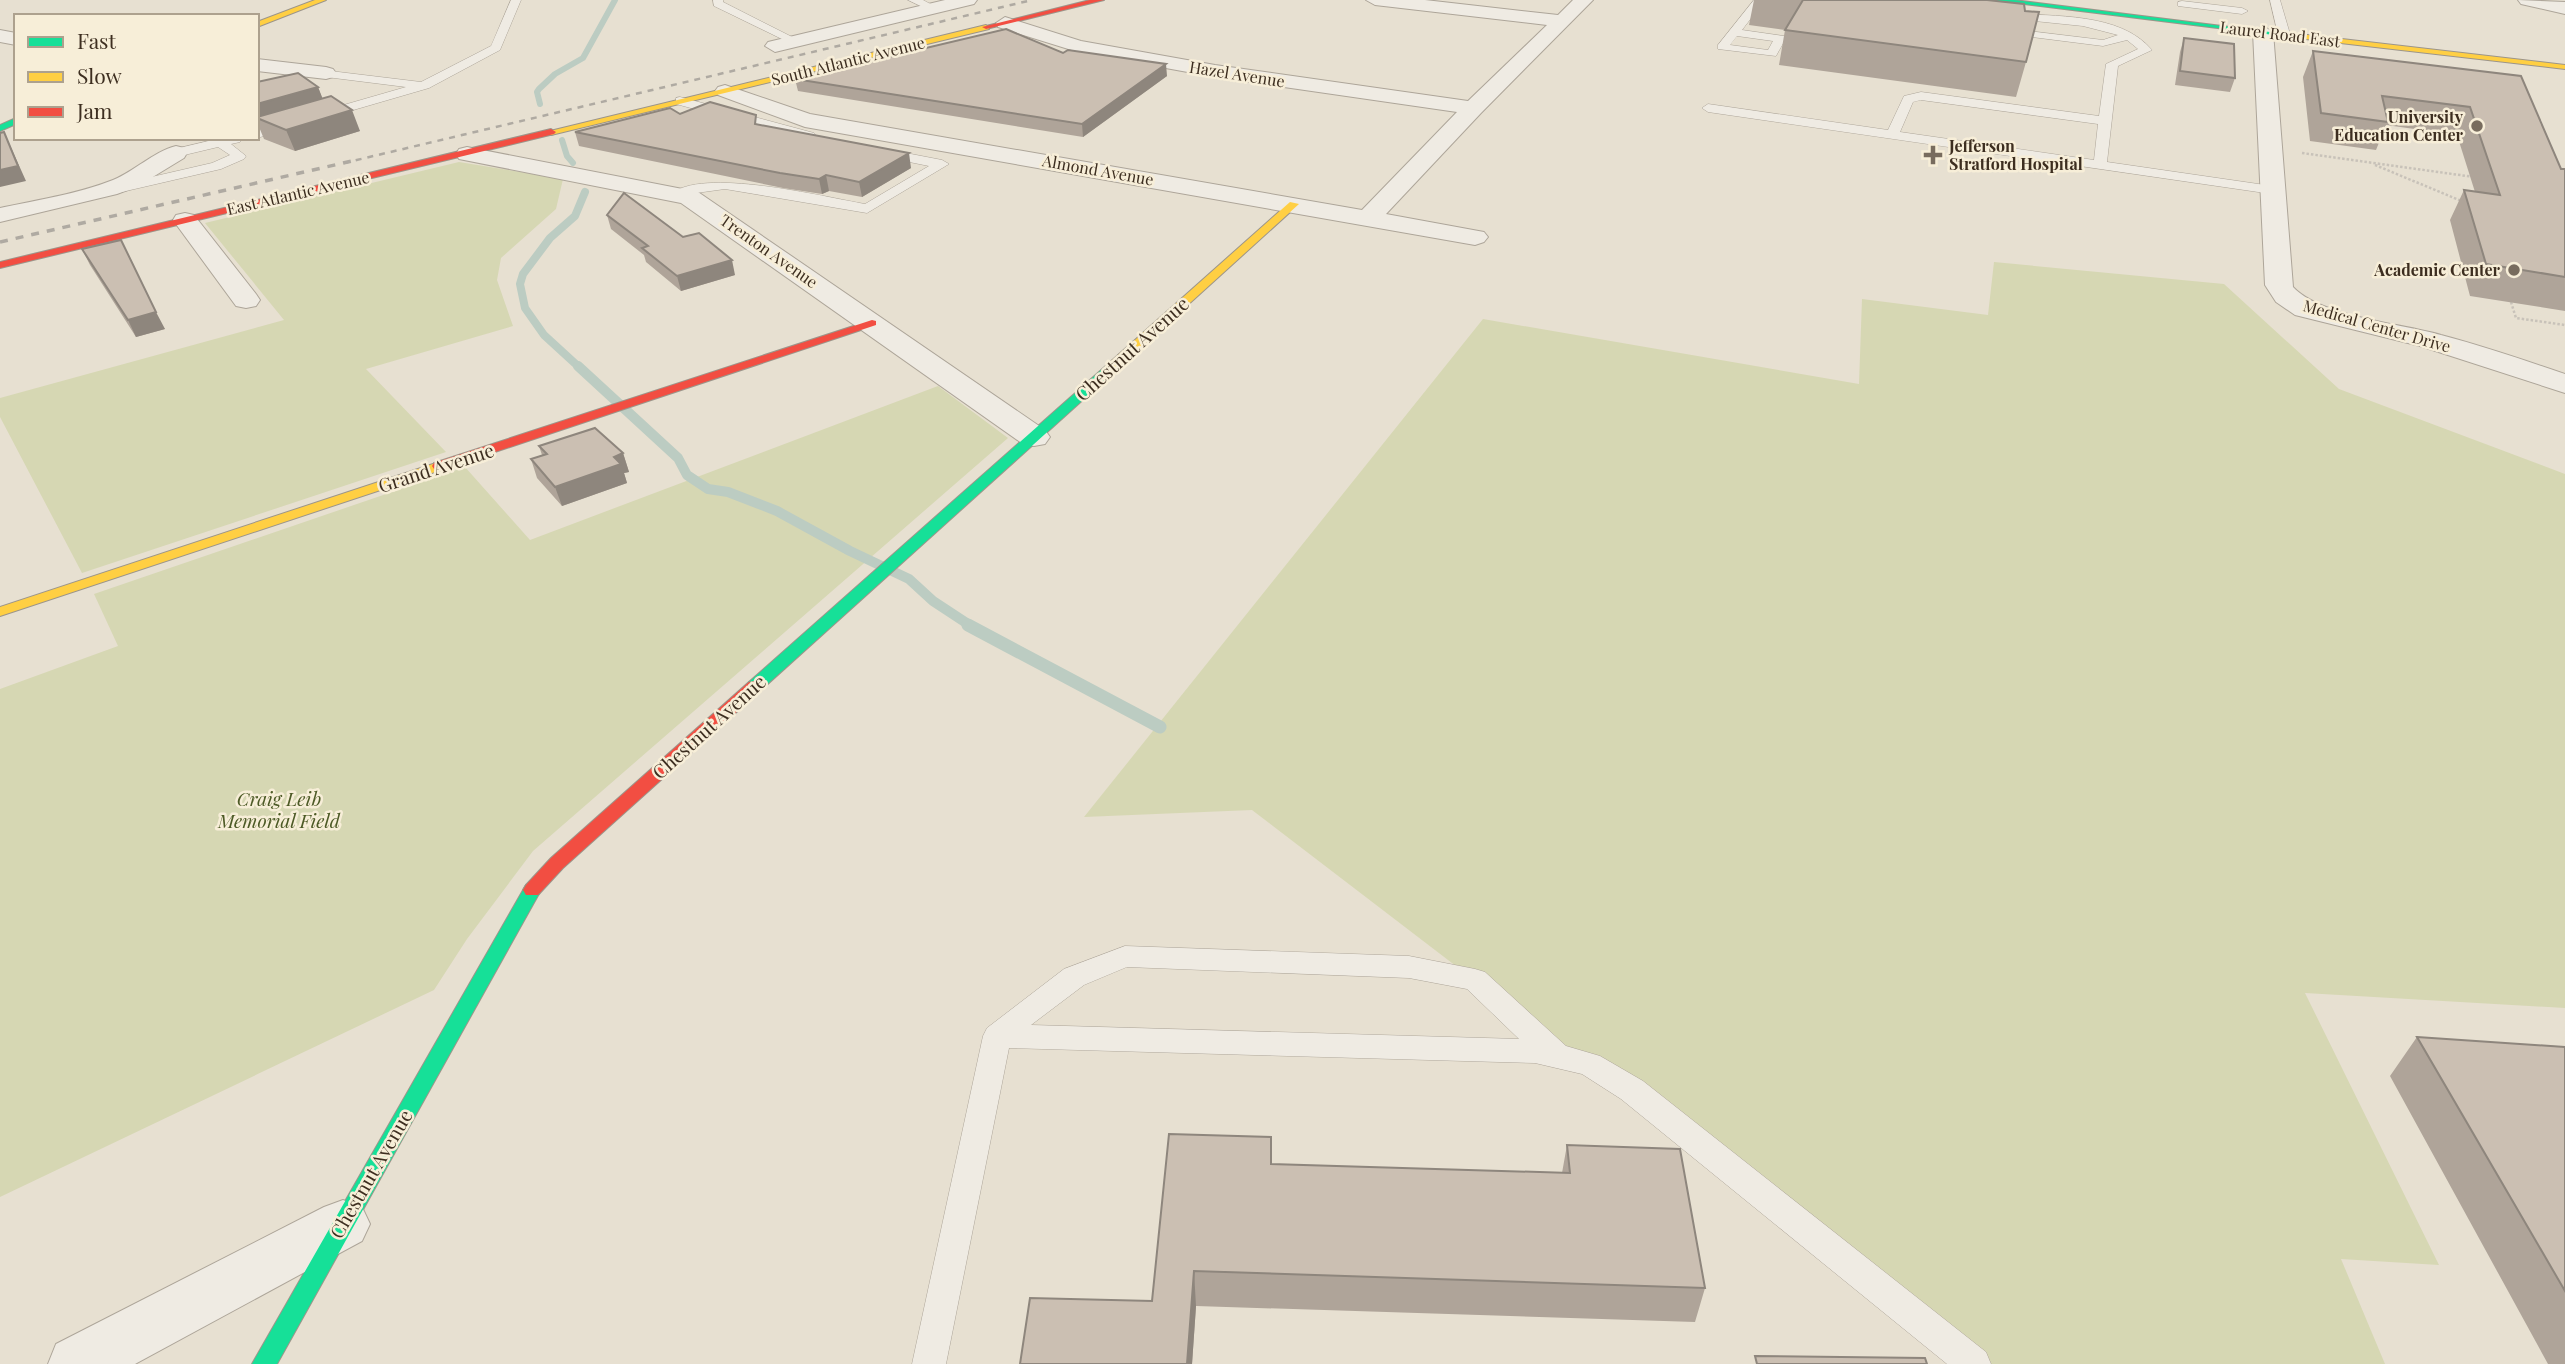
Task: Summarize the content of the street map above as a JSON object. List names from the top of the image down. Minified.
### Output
{"streets":{"street":["Laurel Road East","South Atlantic Avenue","Hazel Avenue","Almond Avenue","East Atlantic Avenue","Trenton Avenue","Medical Center Drive","Chestnut Avenue","Grand Avenue"]},"crossings":[["Laurel Road East","Medical Center Drive"],["South Atlantic Avenue","Hazel Avenue"],["South Atlantic Avenue","Almond Avenue"],["South Atlantic Avenue","East Atlantic Avenue"],["Almond Avenue","Chestnut Avenue"],["East Atlantic Avenue","Trenton Avenue"],["Trenton Avenue","Chestnut Avenue"],["Trenton Avenue","Grand Avenue"]],"parks":["Craig Leib Memorial Field"],"places":{"other":["University Education Center","Academic Center"],"health":["Jefferson Stratford Hospital"]},"legend":["Fast","Slow","Jam"]}
